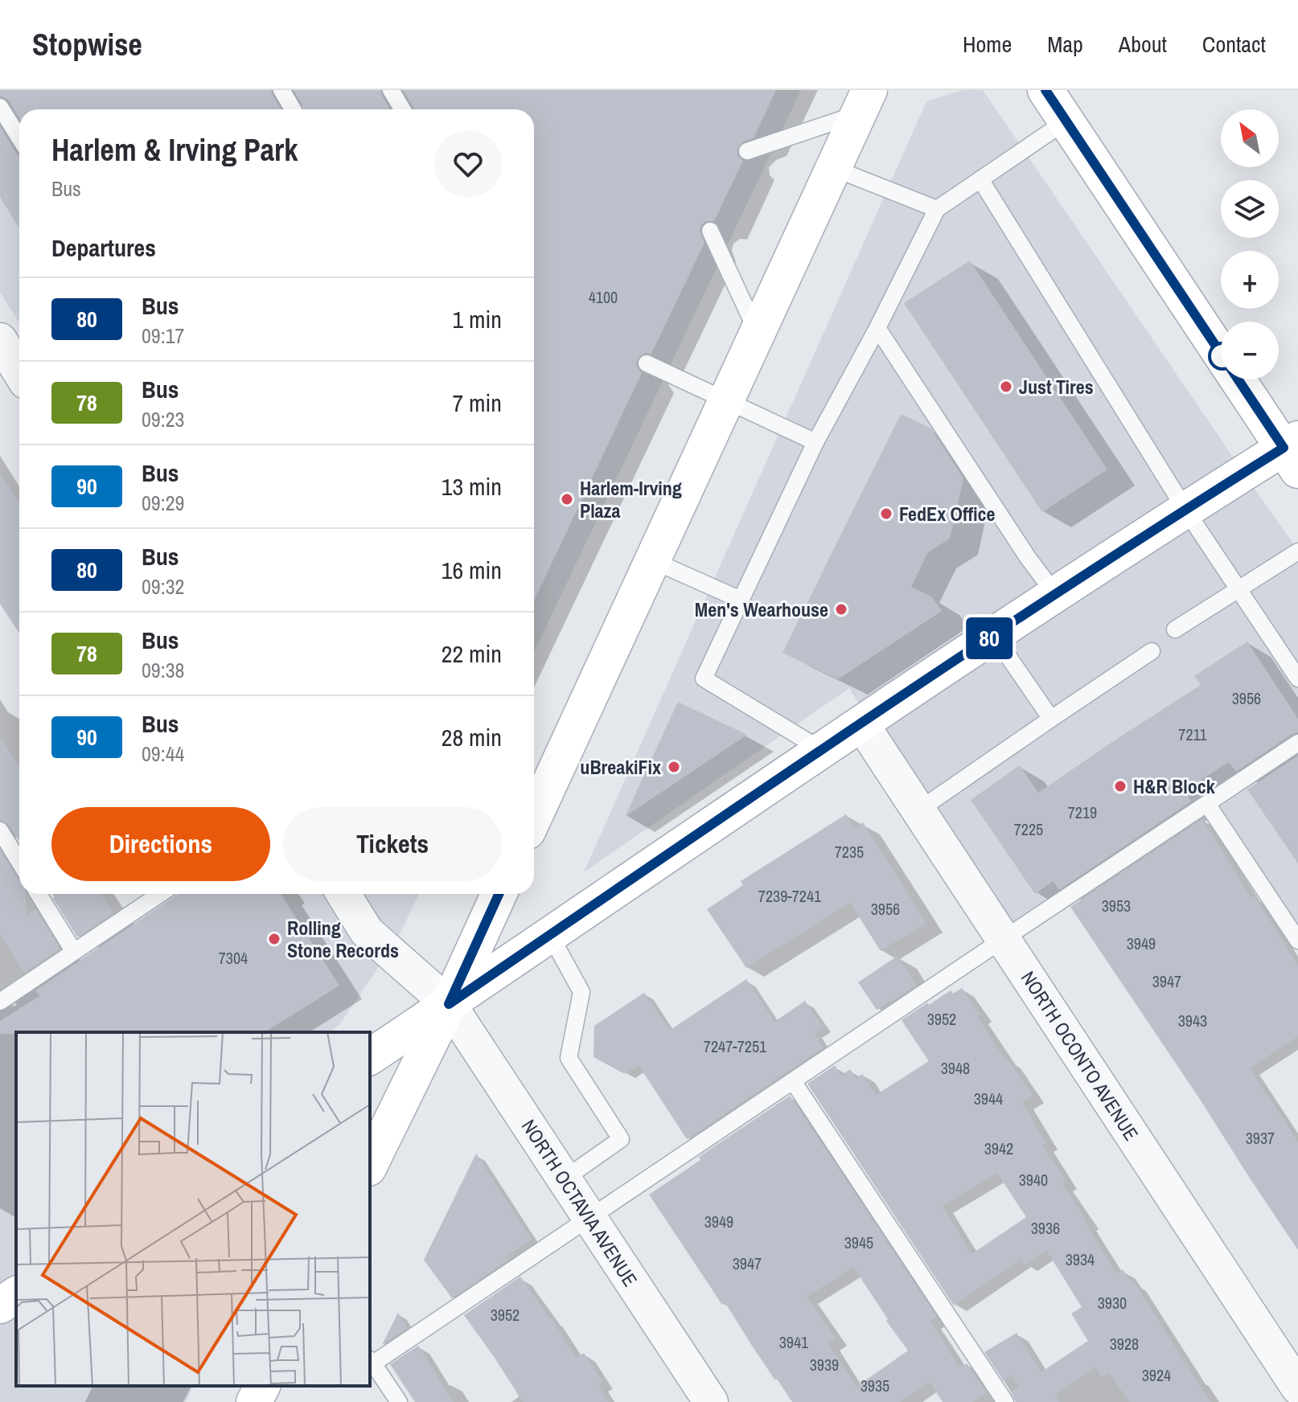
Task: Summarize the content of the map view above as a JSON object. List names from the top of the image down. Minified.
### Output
{"streets":{"street":["NORTH OCONTO AVENUE","NORTH OCTAVIA AVENUE"]},"places":["Just Tires","Harlem-Irving Plaza","FedEx Office","Men's Wearhouse","uBreakiFix","H&R Block","Rolling Stone Records"],"lines":["bus line 80"],"house_numbers":["4100","3956","7211","7219","7225","7235","7239-7241","3953","3956","3949","7304","3947","3952","3943","7247-7251","3948","3944","3937","3942","3940","3949","3936","3945","3934","3947","3930","3952","3941","3928","3939","3924","3935"],"north":"top left","page":{"header":"Stopwise","nav":["Home","Map","About","Contact"],"on_map":"80","map_buttons":["+","−"],"heading":[["Harlem & Irving Park","Bus"],"Departures"],"list":[{"mark":"80","name":"Bus","note":"09:17","value":"1 min"},{"mark":"78","name":"Bus","note":"09:23","value":"7 min"},{"mark":"90","name":"Bus","note":"09:29","value":"13 min"},{"mark":"80","name":"Bus","note":"09:32","value":"16 min"},{"mark":"78","name":"Bus","note":"09:38","value":"22 min"},{"mark":"90","name":"Bus","note":"09:44","value":"28 min"}],"buttons":["Directions","Tickets"]}}
